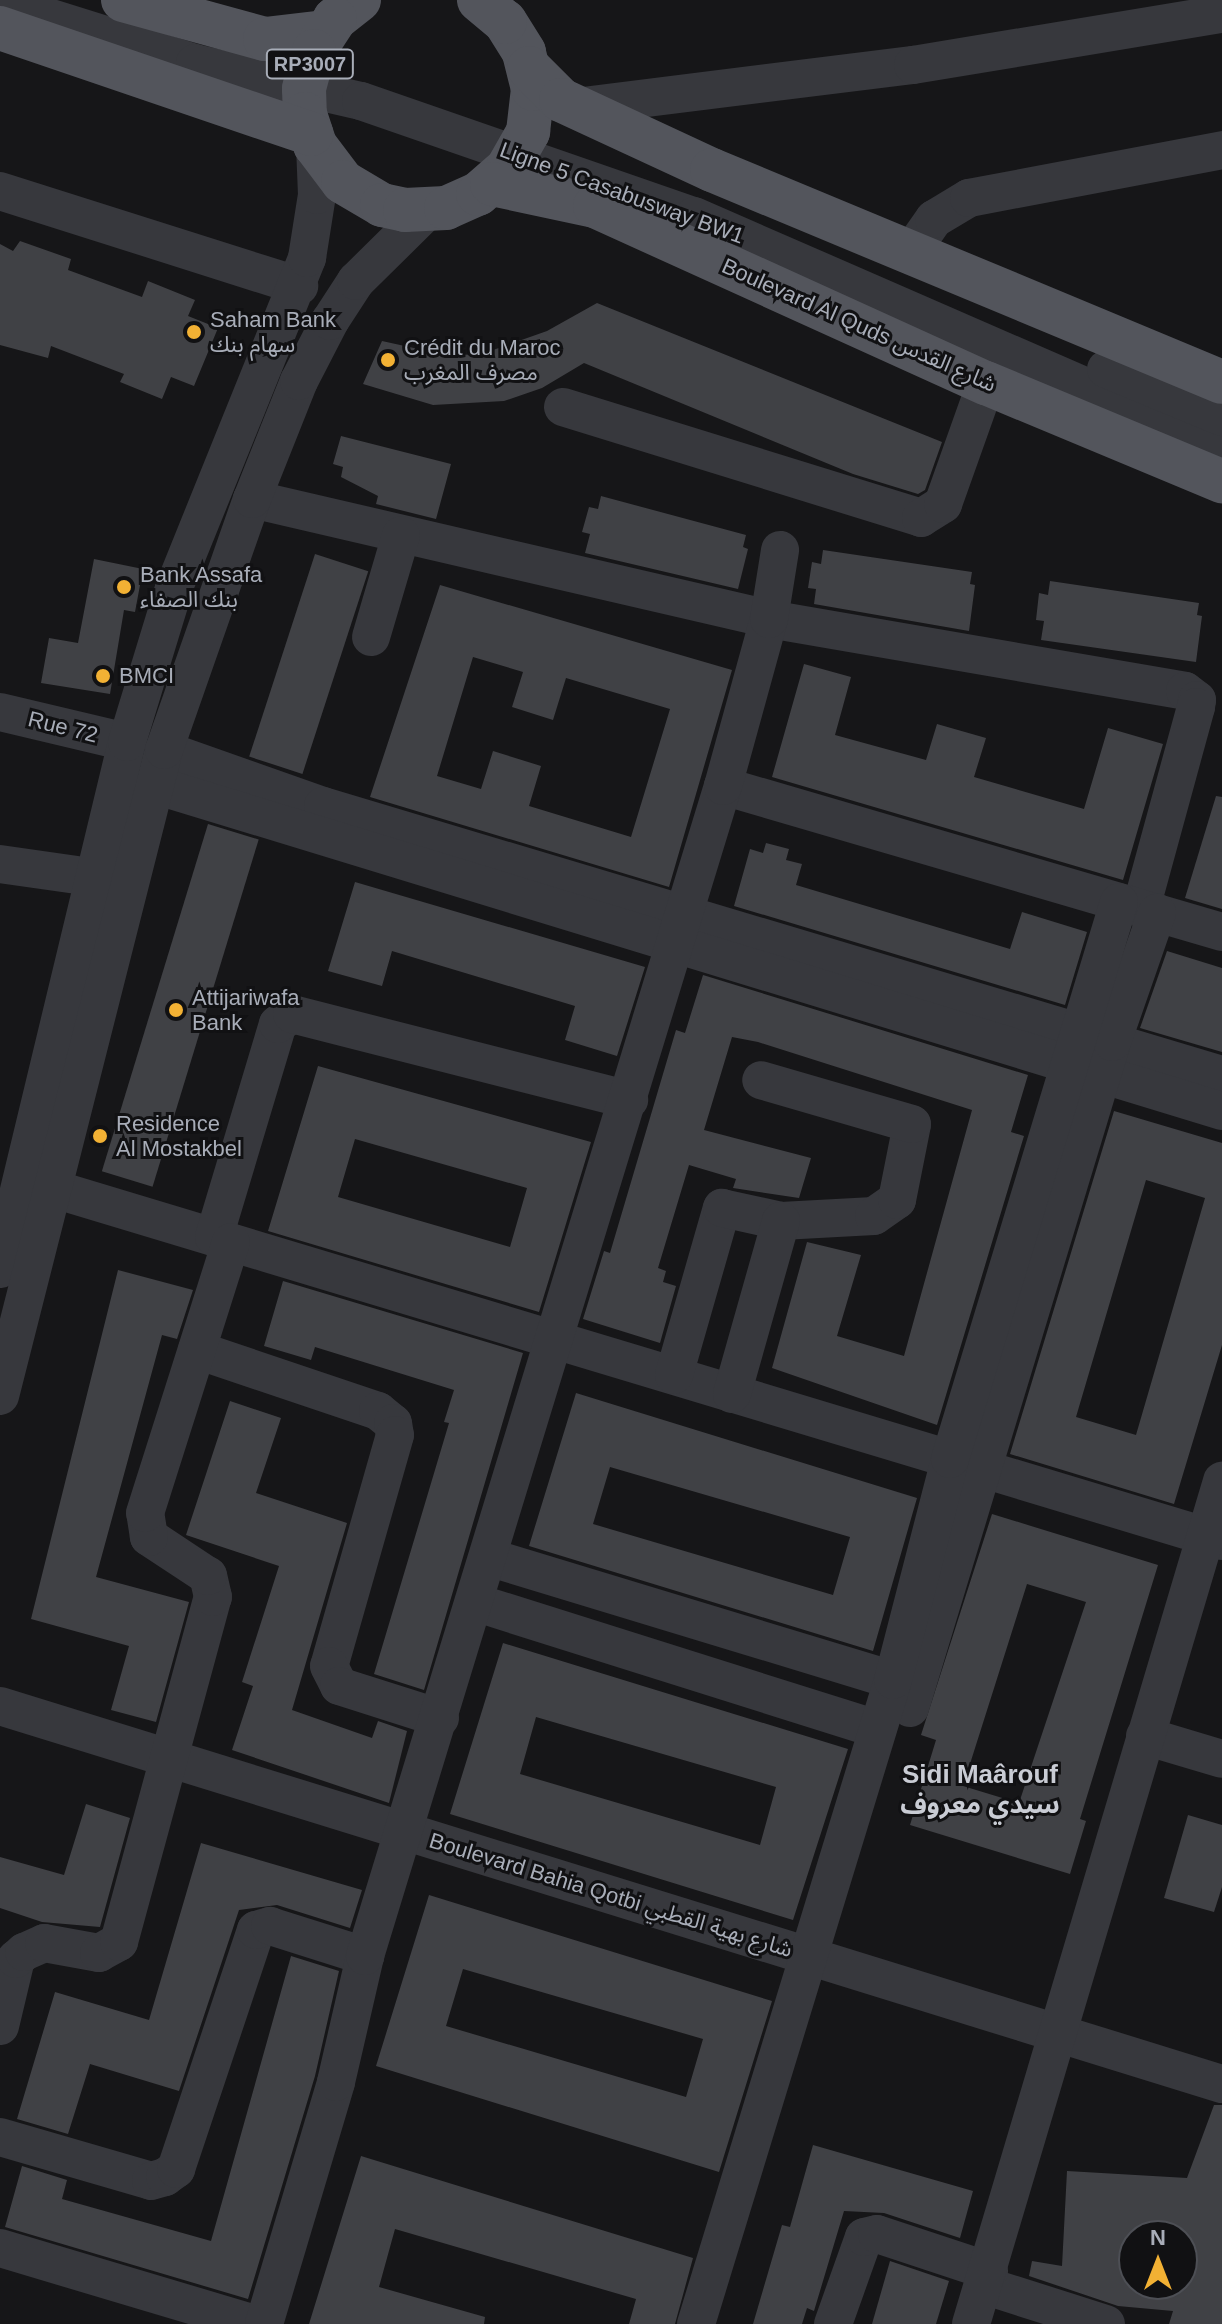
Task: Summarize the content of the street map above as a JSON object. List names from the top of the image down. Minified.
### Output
{"streets":{"main road":["RP3007","Boulevard Al Quds شارع القدس"],"street":["Ligne 5 Casabusway BW1","Rue 72","Boulevard Bahia Qotbi شارع بهية القطبي"]},"crossings":[["RP3007","Ligne 5 Casabusway BW1"],["RP3007","Boulevard Al Quds شارع القدس"],["RP3007","Rue 72"],["Ligne 5 Casabusway BW1","Boulevard Al Quds شارع القدس"]],"districts":["Sidi Maârouf سيدي معروف"],"places":["Saham Bank سهام بنك","Crédit du Maroc مصرف المغرب","Bank Assafa بنك الصفاء","BMCI","Attijariwafa Bank","Residence Al Mostakbel"],"north":"top"}
